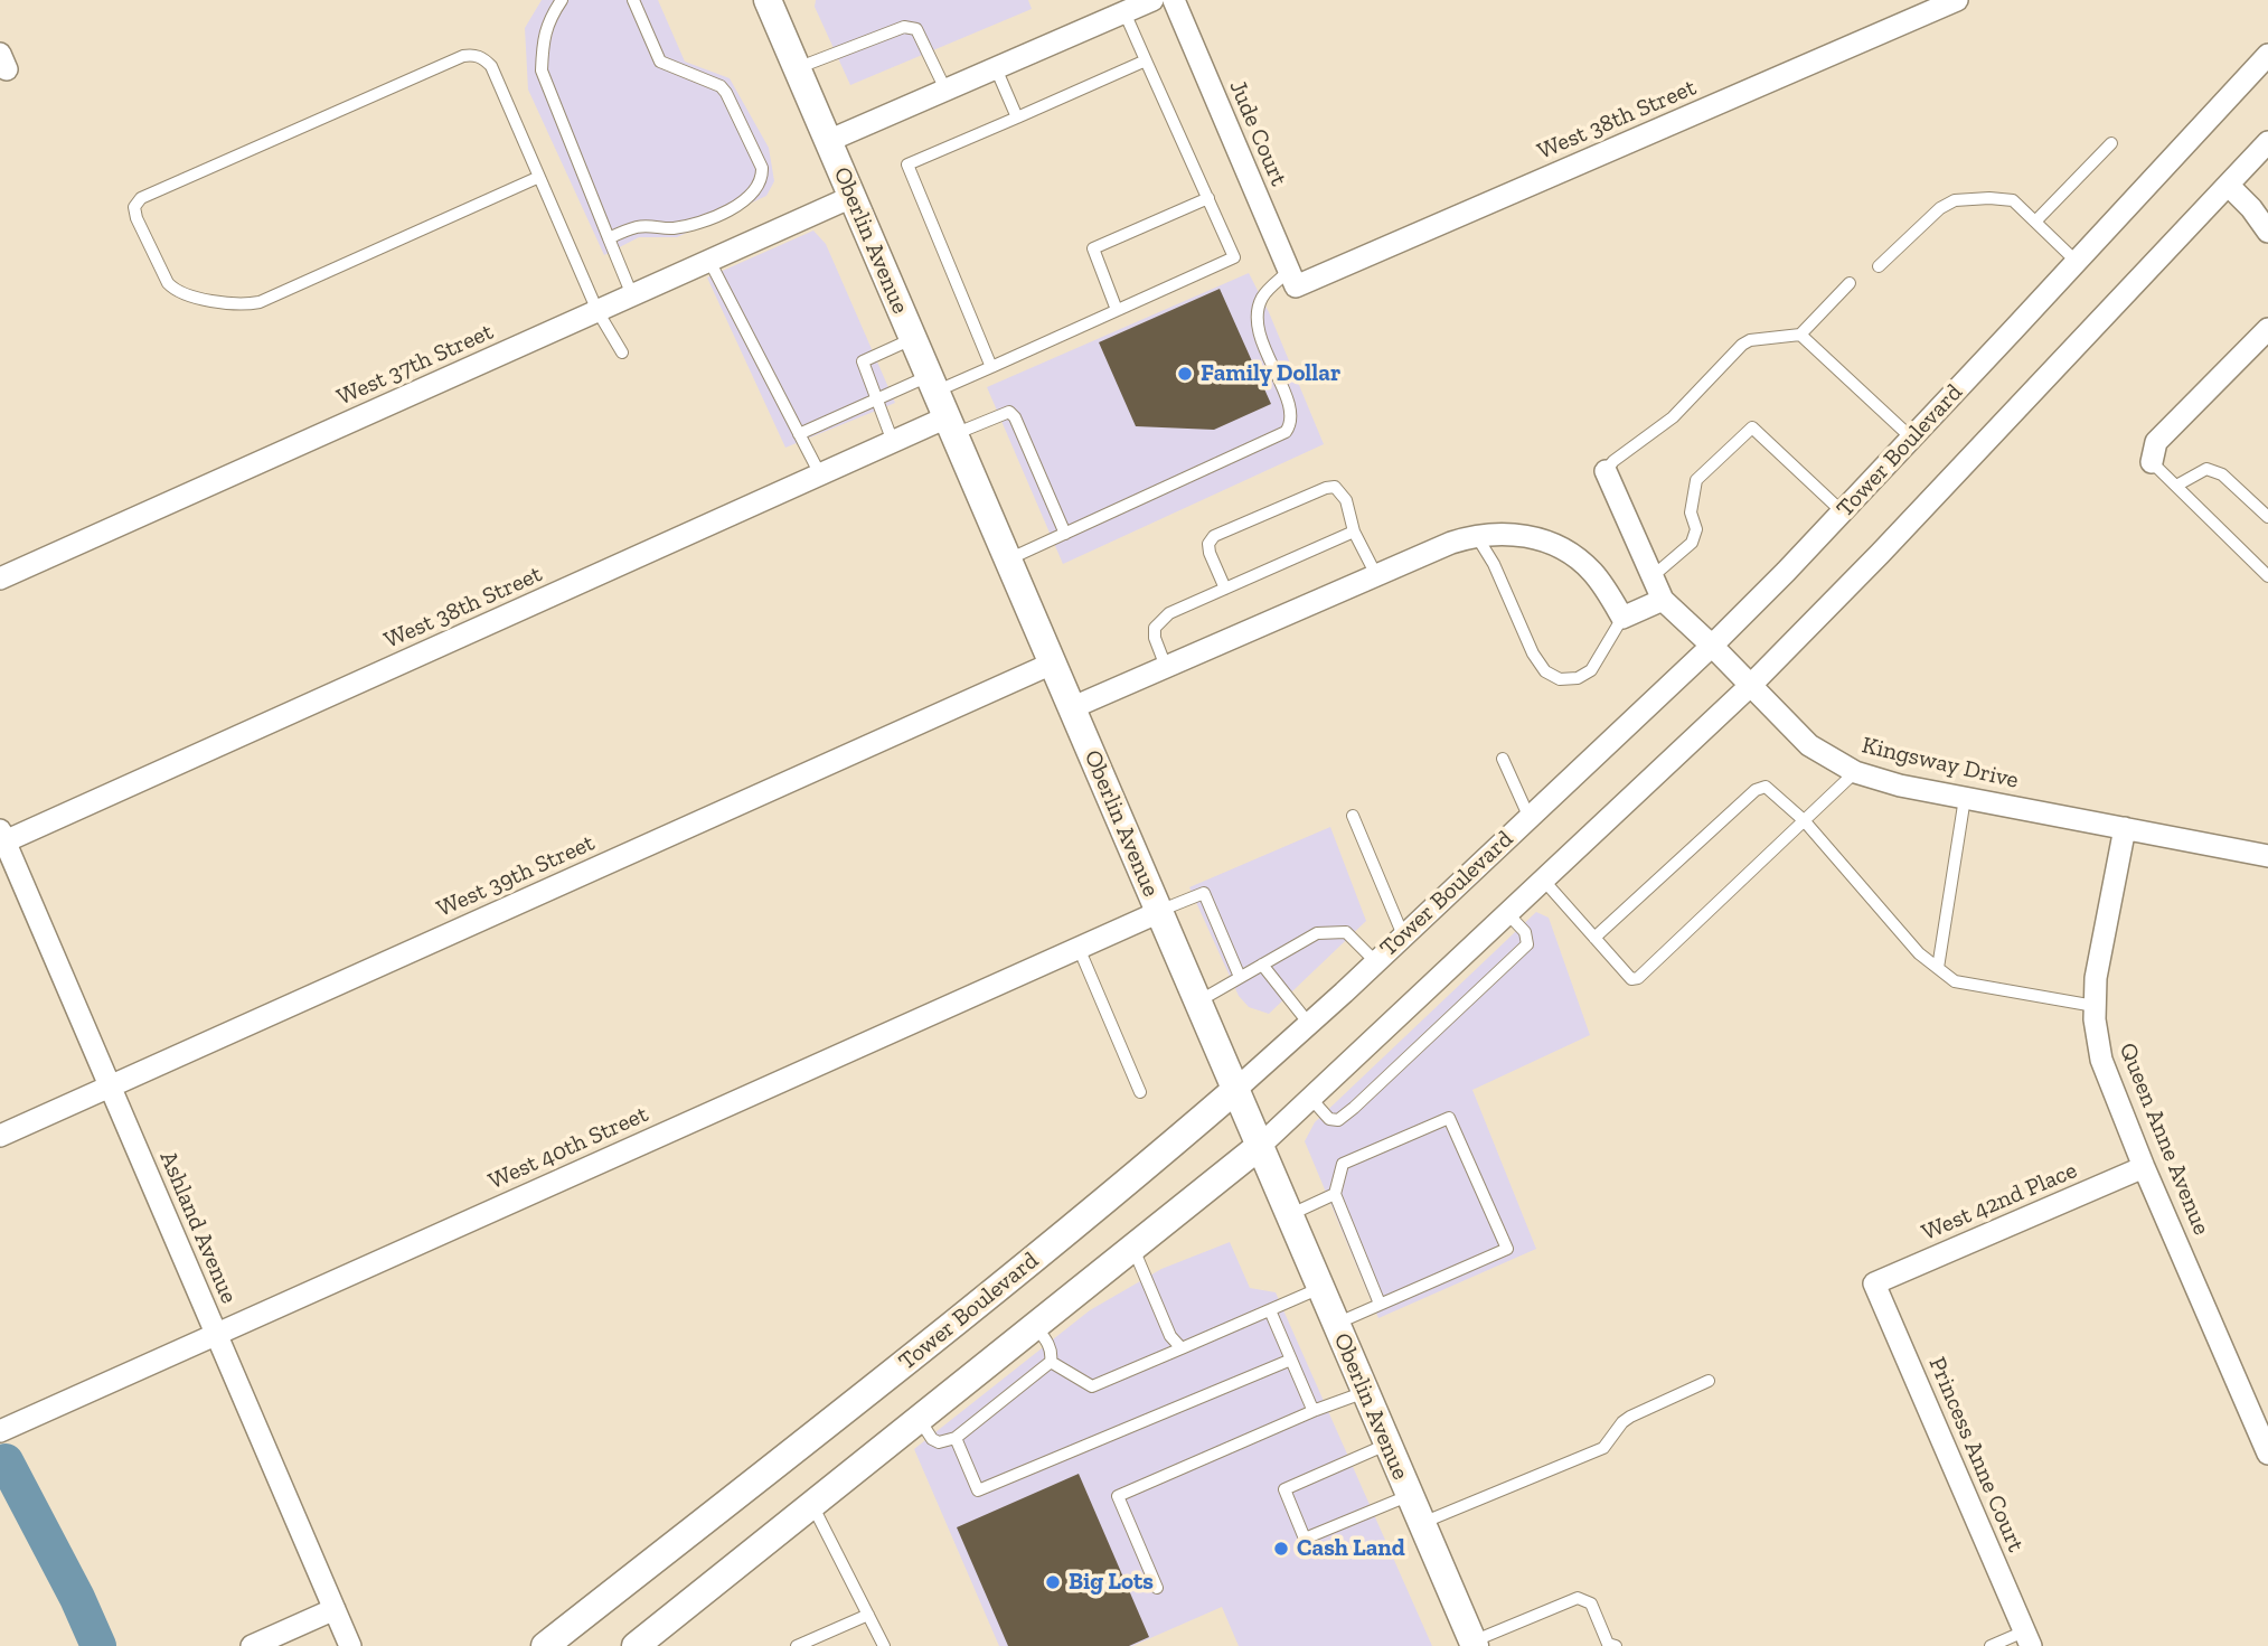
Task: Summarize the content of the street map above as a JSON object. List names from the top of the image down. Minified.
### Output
{"streets":{"street":["West 38th Street","Jude Court","Oberlin Avenue","West 37th Street","Tower Boulevard","Kingsway Drive","West 39th Street","Queen Anne Avenue","West 40th Street","West 42nd Place","Ashland Avenue","Princess Anne Court"]},"crossings":[["West 38th Street","Jude Court"],["West 38th Street","Oberlin Avenue"],["West 38th Street","Ashland Avenue"],["Oberlin Avenue","West 37th Street"],["Oberlin Avenue","Tower Boulevard"],["Oberlin Avenue","West 39th Street"],["Oberlin Avenue","West 40th Street"],["Tower Boulevard","Kingsway Drive"],["Kingsway Drive","Queen Anne Avenue"],["West 39th Street","Ashland Avenue"],["Queen Anne Avenue","West 42nd Place"],["West 40th Street","Ashland Avenue"],["West 42nd Place","Princess Anne Court"]],"places":["Family Dollar","Cash Land","Big Lots"]}
